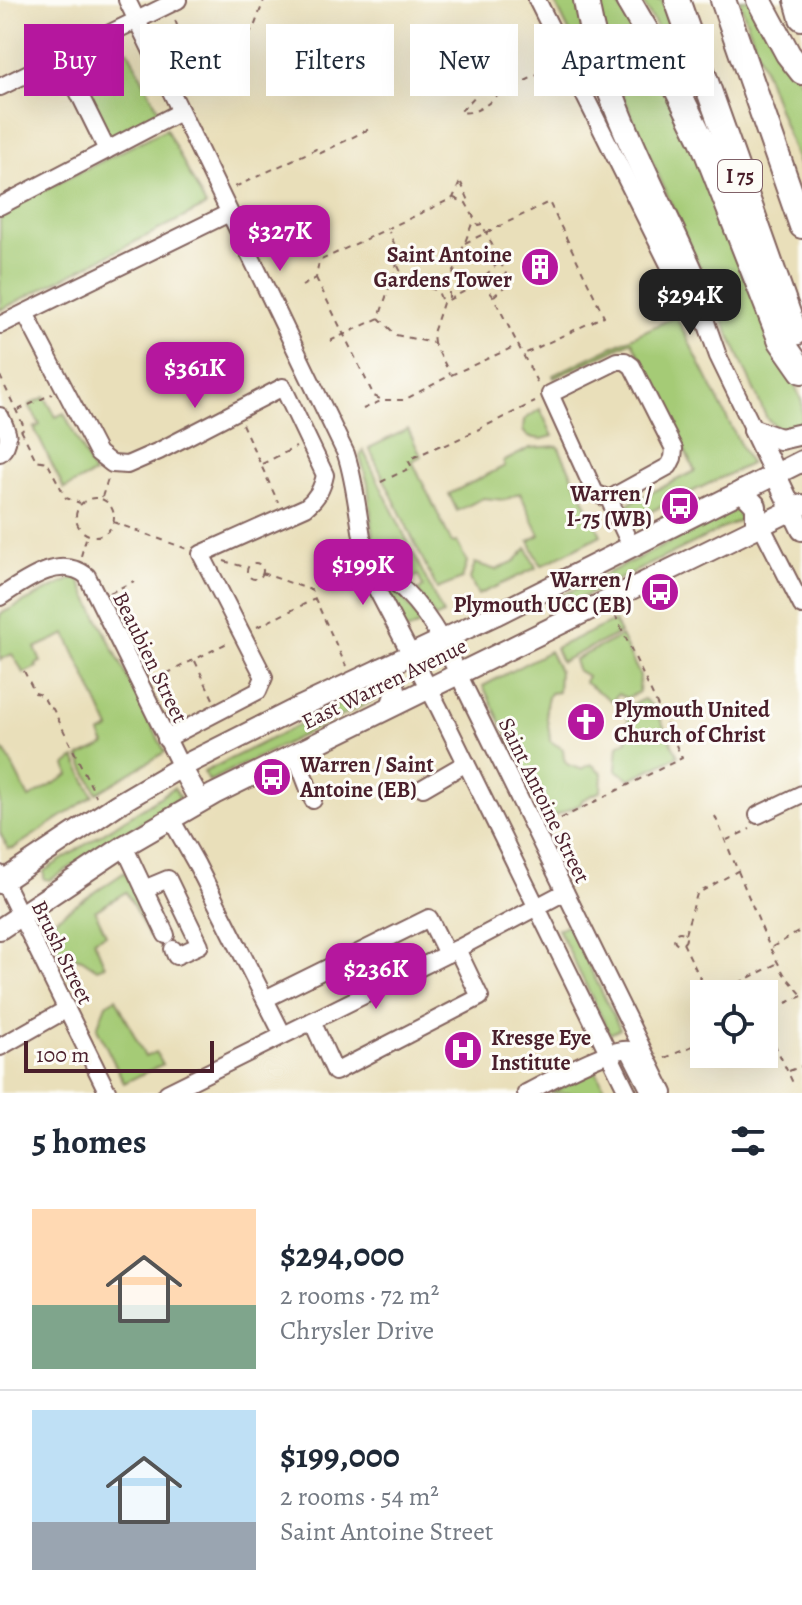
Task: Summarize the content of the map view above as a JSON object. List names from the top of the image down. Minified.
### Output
{"streets":{"highway":["I 75"],"main road":["East Warren Avenue"],"street":["Beaubien Street","Saint Antoine Street","Brush Street"]},"crossings":[["Beaubien Street","East Warren Avenue"],["East Warren Avenue","Saint Antoine Street"],["East Warren Avenue","Brush Street"]],"places":{"building":["Saint Antoine Gardens Tower"],"bus stop":["Warren / I-75 (WB)","Warren / Plymouth UCC (EB)","Warren / Saint Antoine (EB)"],"church":["Plymouth United Church of Christ"],"hospital":["Kresge Eye Institute"]},"scale_bar":"100 m","page":{"chip":["Buy","Rent","Filters","New","Apartment"],"price":["$327K","$294K","$361K","$199K","$236K"],"scale":"100 m","heading":"5 homes","list":[{"name":"$294,000","note":"2 rooms · 72 m² · Chrysler Drive"},{"name":"$199,000","note":"2 rooms · 54 m² · Saint Antoine Street"}]}}
